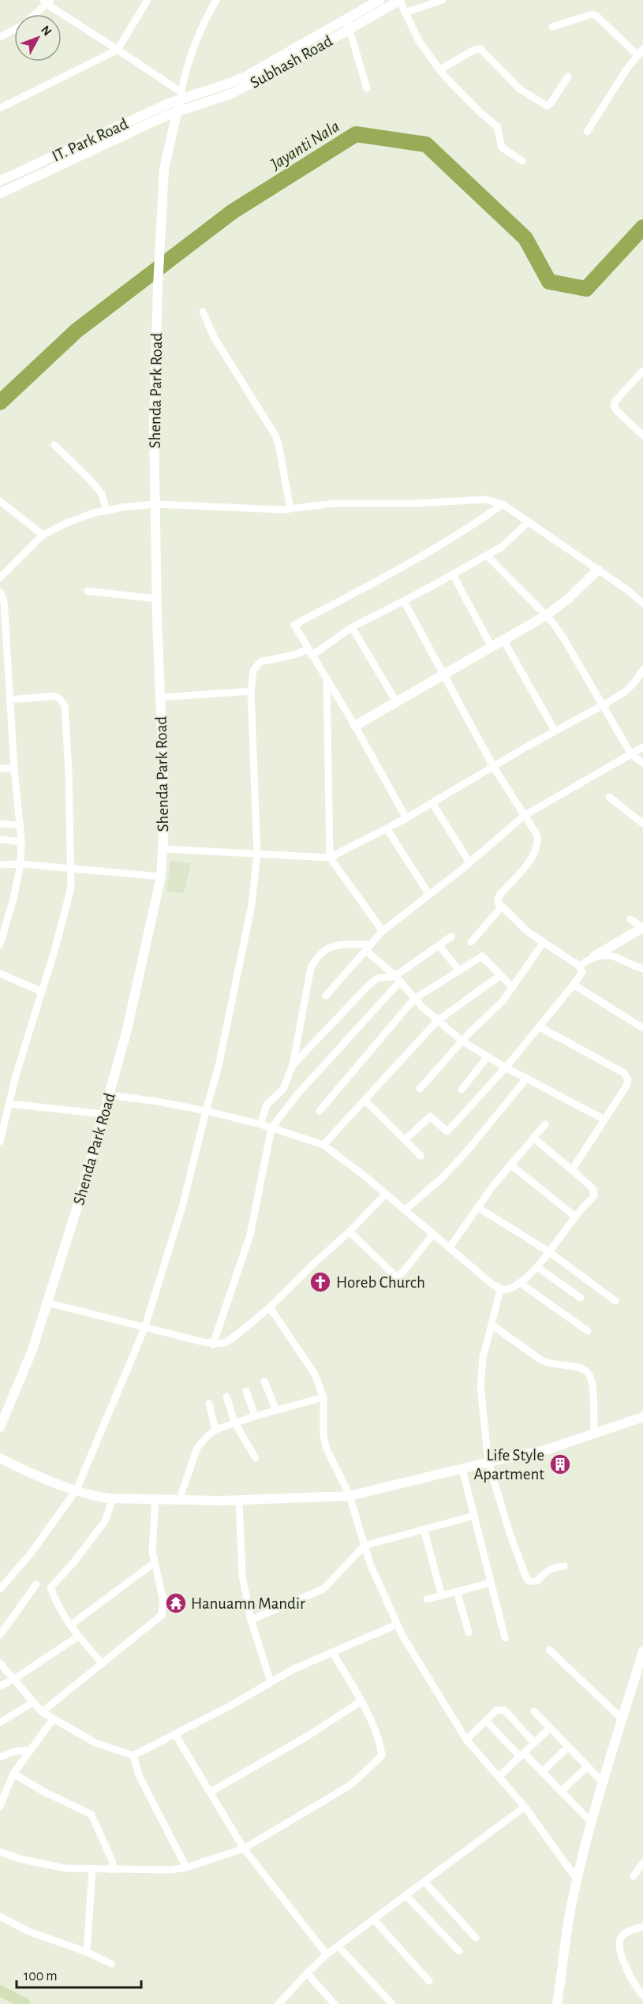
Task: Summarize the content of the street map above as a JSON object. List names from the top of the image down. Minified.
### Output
{"streets":{"main road":["Subhash Road","IT. Park Road","Shenda Park Road"]},"crossings":[["Subhash Road","IT. Park Road"],["Subhash Road","Shenda Park Road"],["IT. Park Road","Shenda Park Road"]],"water":["Jayanti Nala"],"places":{"church":["Horeb Church"],"building":["Life Style Apartment"],"temple":["Hanuamn Mandir"]},"scale_bar":"100 m","north":"top right"}
